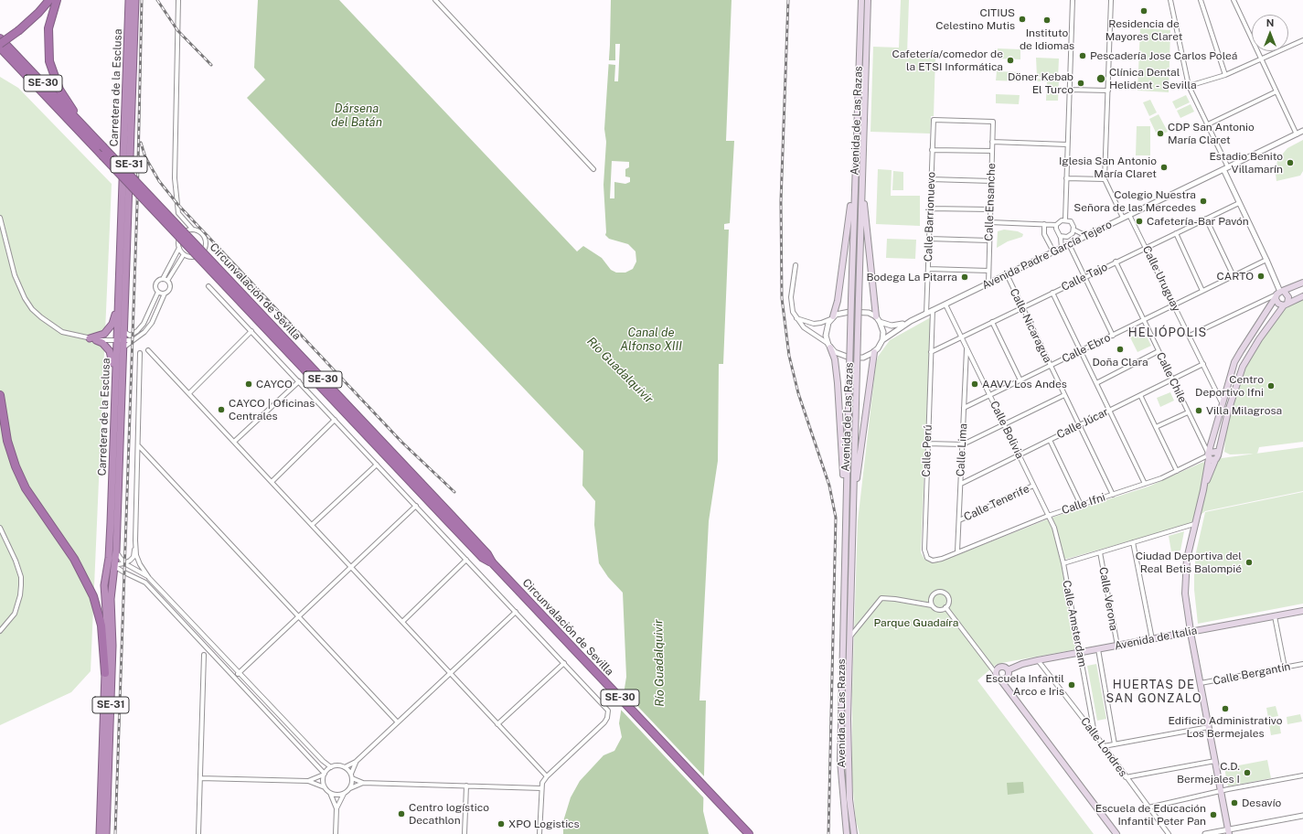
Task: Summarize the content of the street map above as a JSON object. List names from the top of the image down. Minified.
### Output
{"streets":{"highway":["SE-30","Carretera de la Esclusa","SE-31","Circunvalación de Sevilla"],"main road":["Avenida de Las Razas","Avenida de Italia"],"street":["Calle Ensanche","Calle Barrionuevo","Avenida Padre García Tejero","Calle Tajo","Calle Uruguay","Calle Nicaragua","Calle Ebro","Calle Chile","Calle Júcar","Calle Bolivia","Calle Lima","Calle Perú","Calle Tenerife","Calle Ifni","Calle Verona","Calle Amsterdam","Calle Bergantín","Calle Londres"]},"crossings":[["Carretera de la Esclusa","SE-31"],["Calle Ensanche","Calle Barrionuevo"],["Calle Ensanche","Avenida Padre García Tejero"],["Calle Barrionuevo","Avenida Padre García Tejero"],["Avenida Padre García Tejero","Calle Uruguay"],["Avenida Padre García Tejero","Calle Nicaragua"],["Avenida Padre García Tejero","Calle Bolivia"],["Avenida Padre García Tejero","Calle Perú"],["Calle Tajo","Calle Uruguay"],["Calle Tajo","Calle Nicaragua"],["Calle Tajo","Calle Chile"],["Calle Tajo","Calle Bolivia"],["Calle Tajo","Calle Perú"],["Calle Uruguay","Calle Ebro"],["Calle Uruguay","Calle Júcar"],["Calle Nicaragua","Calle Ebro"],["Calle Nicaragua","Calle Júcar"],["Calle Nicaragua","Calle Ifni"],["Calle Ebro","Calle Chile"],["Calle Ebro","Calle Bolivia"],["Calle Ebro","Calle Lima"],["Calle Chile","Calle Júcar"],["Calle Chile","Calle Ifni"],["Calle Júcar","Calle Bolivia"],["Calle Júcar","Calle Lima"],["Calle Bolivia","Calle Lima"],["Calle Bolivia","Calle Tenerife"],["Calle Bolivia","Calle Ifni"],["Calle Bolivia","Calle Amsterdam"],["Calle Lima","Calle Perú"],["Calle Lima","Calle Tenerife"],["Calle Lima","Calle Ifni"],["Calle Perú","Calle Ifni"],["Calle Ifni","Calle Amsterdam"],["Calle Verona","Avenida de Italia"],["Calle Amsterdam","Avenida de Italia"],["Calle Amsterdam","Calle Londres"],["Avenida de Italia","Calle Londres"]],"districts":["HELIÓPOLIS","HUERTAS DE SAN GONZALO"],"water":["Dársena del Batán","Canal de Alfonso XIII","Río Guadalquivir"],"parks":["Parque Guadaíra"],"places":["Residencia de Mayores Claret","CITIUS Celestino Mutis","Instituto de Idiomas","Pescadería Jose Carlos Poleá","Cafetería/comedor de la ETSI Informática","Clínica Dental Helident - Sevilla","Döner Kebab El Turco","CDP San Antonio María Claret","Estadio Benito Villamarín","Iglesia San Antonio María Claret","Colegio Nuestra Señora de las Mercedes","Cafetería-Bar Pavón","CARTO","Bodega La Pitarra","Doña Clara","CAYCO","AAVV Los Andes","Centro Deportivo Ifni","CAYCO | Oficinas Centrales","Villa Milagrosa","Ciudad Deportiva del Real Betis Balompié","Escuela Infantil Arco e Iris","Edificio Administrativo Los Bermejales","C.D. Bermejales I","Desavío","Centro logístico Decathlon","Escuela de Educación Infantil Peter Pan","XPO Logistics"],"north":"top"}
